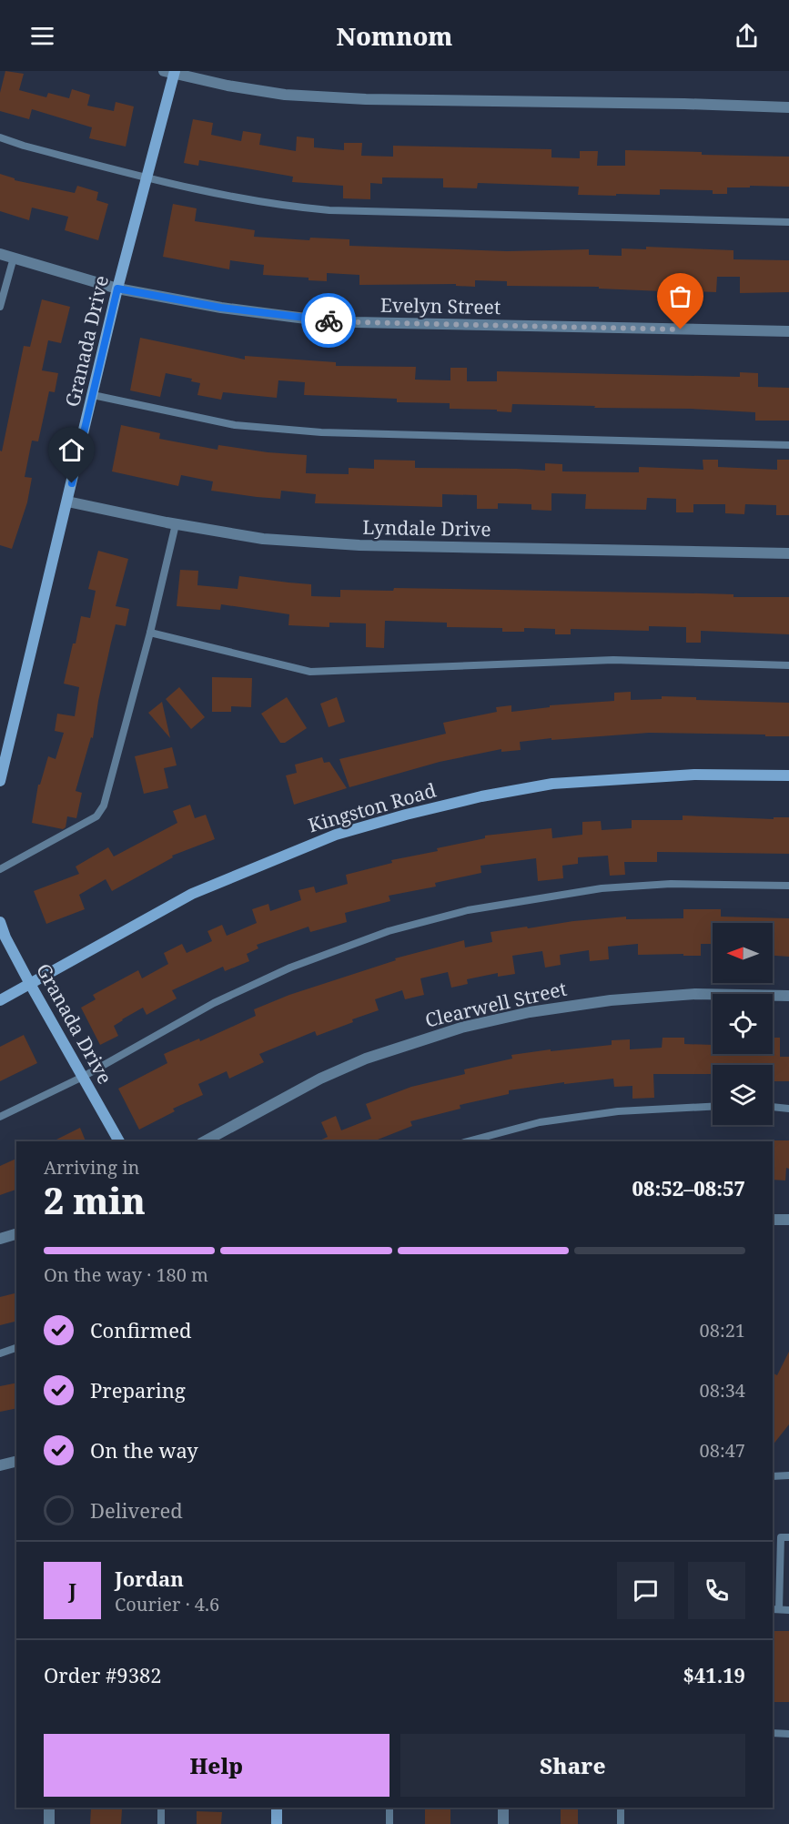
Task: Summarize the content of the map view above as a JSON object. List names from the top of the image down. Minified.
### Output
{"streets":{"street":["Evelyn Street","Granada Drive","Lyndale Drive","Kingston Road","Clearwell Street"]},"crossings":[["Evelyn Street","Granada Drive"],["Granada Drive","Lyndale Drive"],["Granada Drive","Kingston Road"]],"north":"left","page":{"header":"Nomnom","heading":["2 min","Arriving in","08:52–08:57"],"panel":["Jordan","Courier · 4.6","Order #9382","$41.19"],"bar":"On the way · 180 m","list":[["Confirmed","08:21"],["Preparing","08:34"],["On the way","08:47"],"Delivered"],"round":"J","buttons":["Help","Share"]}}
